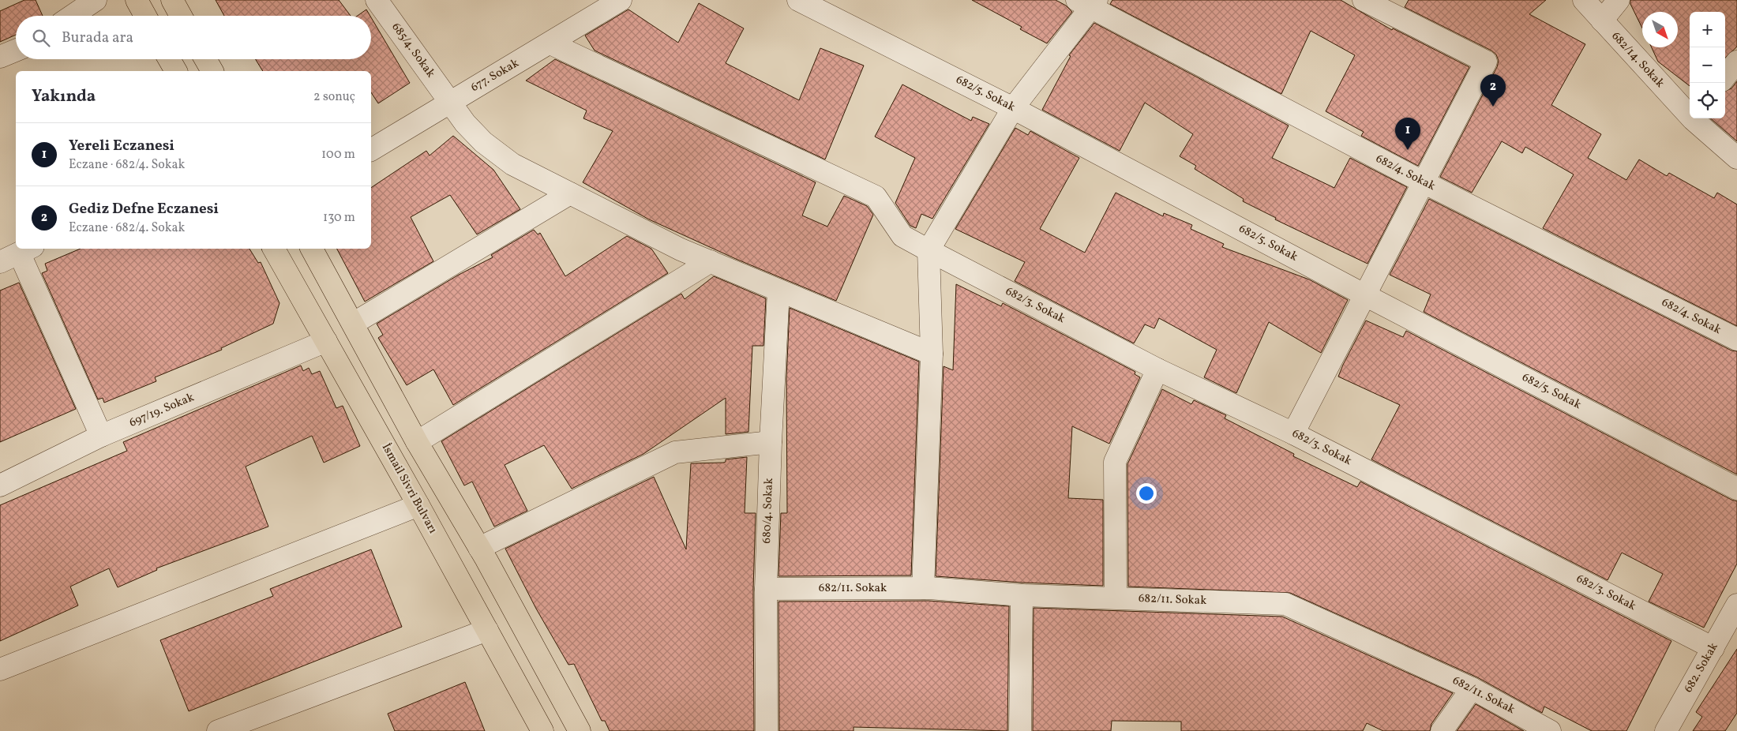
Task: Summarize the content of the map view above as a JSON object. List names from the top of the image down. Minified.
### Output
{"streets":{"main road":["İsmail Sivri Bulvarı"],"street":["685/4. Sokak","682/14. Sokak","677. Sokak","682/5. Sokak","682/4. Sokak","682/3. Sokak","697/19. Sokak","680/4. Sokak","682/11. Sokak","682. Sokak"]},"crossings":[["685/4. Sokak","677. Sokak"],["685/4. Sokak","680/4. Sokak"],["677. Sokak","682/3. Sokak"],["682/3. Sokak","682. Sokak"],["697/19. Sokak","İsmail Sivri Bulvarı"],["680/4. Sokak","682/11. Sokak"]],"north":"bottom right","page":{"map_buttons":["+","−"],"search":"Burada ara","heading":["Yakında","2 sonuç"],"pins":["2","1"],"list":[{"mark":"1","name":"Yereli Eczanesi","note":"Eczane · 682/4. Sokak","value":"100 m"},{"mark":"2","name":"Gediz Defne Eczanesi","note":"Eczane · 682/4. Sokak","value":"130 m"}]}}
